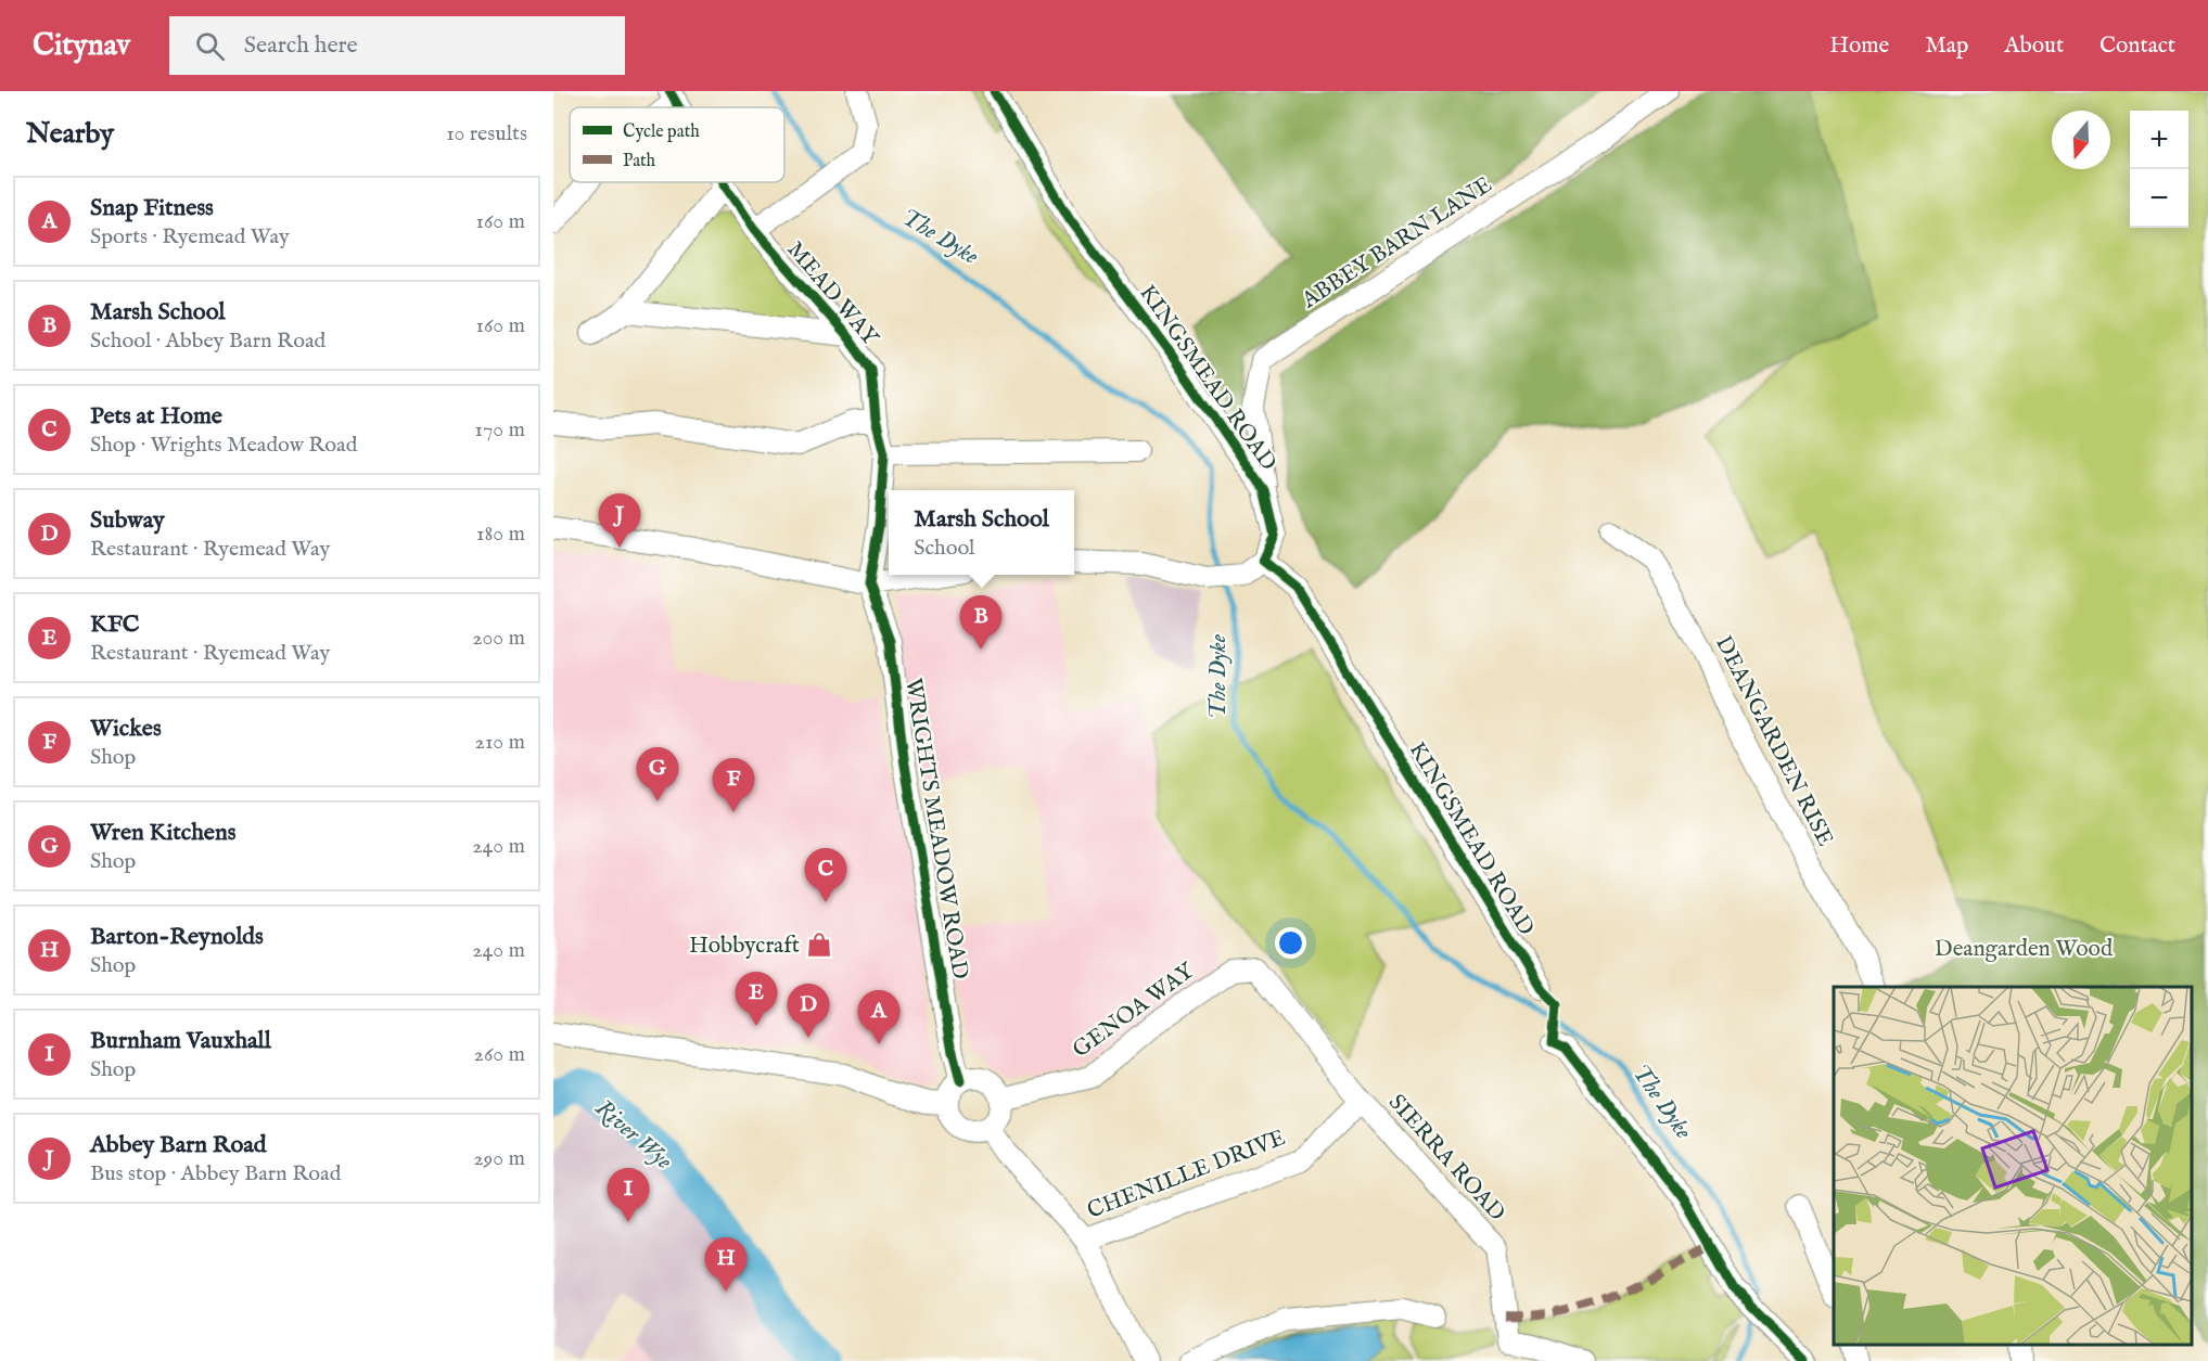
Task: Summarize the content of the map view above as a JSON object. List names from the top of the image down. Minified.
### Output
{"streets":{"street":["ABBEY BARN LANE","MEAD WAY","KINGSMEAD ROAD","DEANGARDEN RISE","WRIGHTS MEADOW ROAD","GENOA WAY","SIERRA ROAD","CHENILLE DRIVE"]},"crossings":[["ABBEY BARN LANE","KINGSMEAD ROAD"],["MEAD WAY","WRIGHTS MEADOW ROAD"],["WRIGHTS MEADOW ROAD","GENOA WAY"],["GENOA WAY","SIERRA ROAD"],["SIERRA ROAD","CHENILLE DRIVE"]],"water":["The Dyke","River Wye"],"parks":["Deangarden Wood"],"places":{"shop":["Hobbycraft"]},"legend":["Cycle path","Path"],"north":"bottom","page":{"header":"Citynav","search":"Search here","nav":["Home","Map","About","Contact"],"heading":["Nearby","10 results"],"map_buttons":["+","−"],"list":[{"mark":"A","name":"Snap Fitness","note":"Sports · Ryemead Way","value":"160 m"},{"mark":"B","name":"Marsh School","note":"School · Abbey Barn Road","value":"160 m"},{"mark":"C","name":"Pets at Home","note":"Shop · Wrights Meadow Road","value":"170 m"},{"mark":"D","name":"Subway","note":"Restaurant · Ryemead Way","value":"180 m"},{"mark":"E","name":"KFC","note":"Restaurant · Ryemead Way","value":"200 m"},{"mark":"F","name":"Wickes","note":"Shop","value":"210 m"},{"mark":"G","name":"Wren Kitchens","note":"Shop","value":"240 m"},{"mark":"H","name":"Barton-Reynolds","note":"Shop","value":"240 m"},{"mark":"I","name":"Burnham Vauxhall","note":"Shop","value":"260 m"},{"mark":"J","name":"Abbey Barn Road","note":"Bus stop · Abbey Barn Road","value":"290 m"}],"popup":["Marsh School","School"],"pins":["J","B","G","F","C","E","D","A","I","H"]}}
